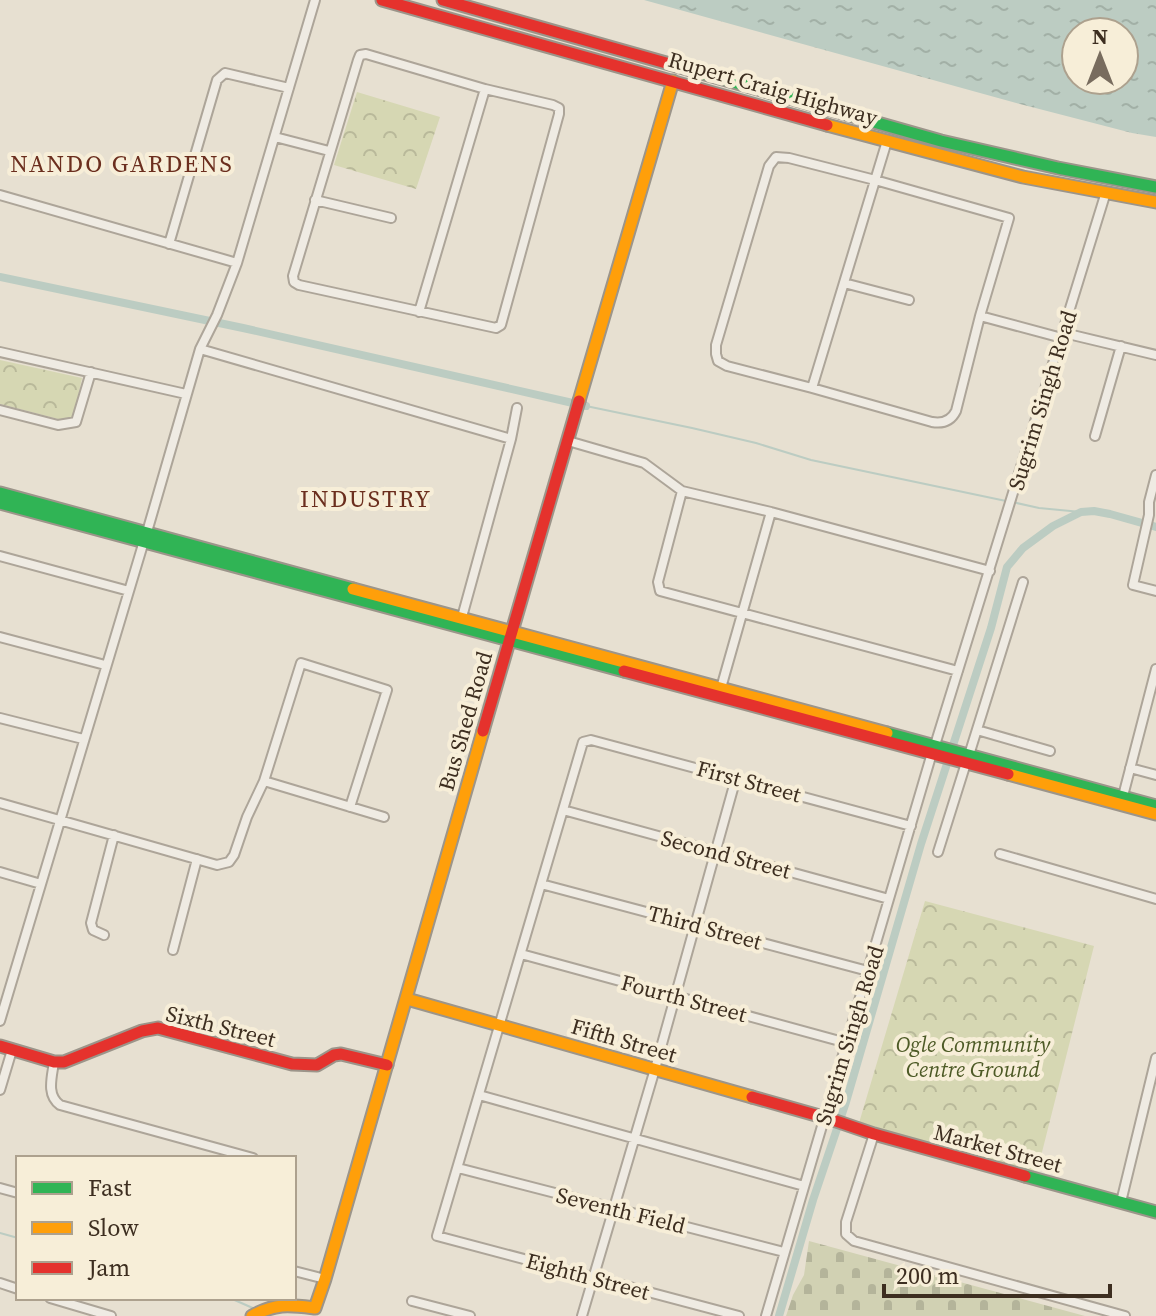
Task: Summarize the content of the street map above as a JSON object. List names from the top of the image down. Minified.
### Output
{"streets":{"main road":["Rupert Craig Highway","Bus Shed Road","Sixth Street","Fifth Street","Market Street"],"street":["Sugrim Singh Road","First Street","Second Street","Third Street","Fourth Street","Seventh Field","Eighth Street"]},"crossings":[["Rupert Craig Highway","Sugrim Singh Road"],["Rupert Craig Highway","Bus Shed Road"],["Sugrim Singh Road","First Street"],["Sugrim Singh Road","Second Street"],["Sugrim Singh Road","Third Street"],["Sugrim Singh Road","Fourth Street"],["Sugrim Singh Road","Fifth Street"],["Sugrim Singh Road","Market Street"],["Sugrim Singh Road","Seventh Field"],["Bus Shed Road","Sixth Street"],["Bus Shed Road","Fifth Street"],["First Street","Second Street"],["Fifth Street","Market Street"],["Seventh Field","Eighth Street"]],"districts":["NANDO GARDENS","INDUSTRY"],"parks":["Ogle Community Centre Ground"],"legend":["Fast","Slow","Jam"],"scale_bar":"200 m","north":"top"}
